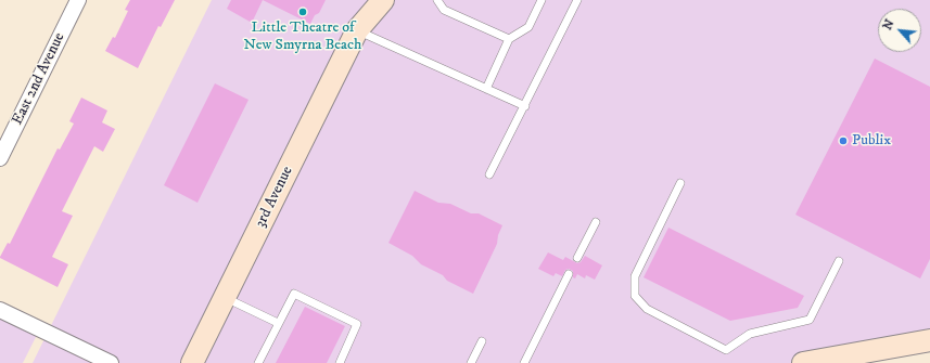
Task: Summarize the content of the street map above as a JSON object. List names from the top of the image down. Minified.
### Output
{"streets":{"main road":["3rd Avenue"],"street":["East 2nd Avenue"]},"places":["Little Theatre of New Smyrna Beach","Publix"],"north":"top left"}
